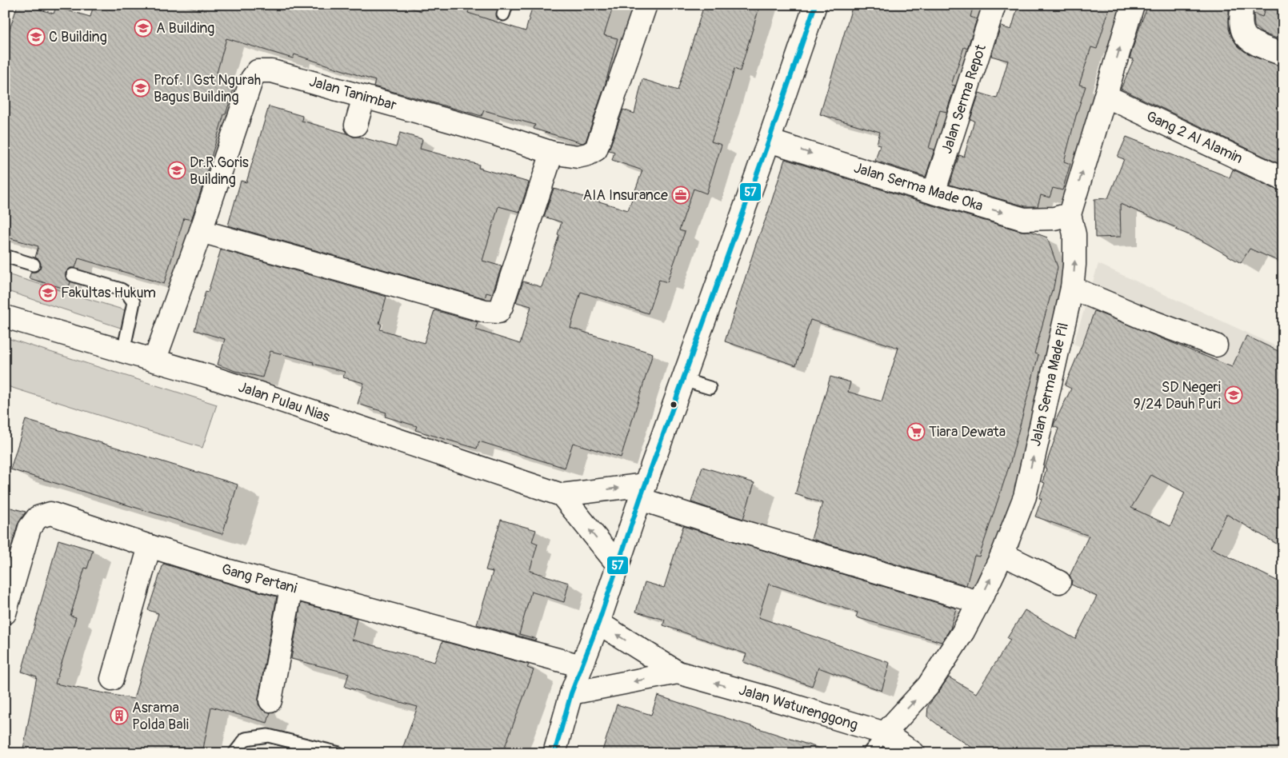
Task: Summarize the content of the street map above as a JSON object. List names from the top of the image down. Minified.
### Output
{"streets":{"street":["Jalan Tanimbar","Jalan Serma Repot","Gang 2 Al Alamin","Jalan Serma Made Oka","Jalan Serma Made Pil","Jalan Pulau Nias","Gang Pertani","Jalan Waturenggong"]},"crossings":[["Jalan Tanimbar","Jalan Pulau Nias"],["Jalan Serma Repot","Jalan Serma Made Oka"],["Jalan Serma Made Oka","Jalan Serma Made Pil"],["Jalan Serma Made Pil","Jalan Waturenggong"]],"one_way":["Jalan Serma Made Oka","Jalan Serma Made Pil"],"places":{"school or university":["A Building","C Building","Prof. I Gst Ngurah Bagus Building","Dr.R.Goris Building","Fakultas Hukum","SD Negeri 9/24 Dauh Puri"],"office":["AIA Insurance"],"supermarket":["Tiara Dewata"],"building":["Asrama Polda Bali"]},"lines":["transit line 57"]}
